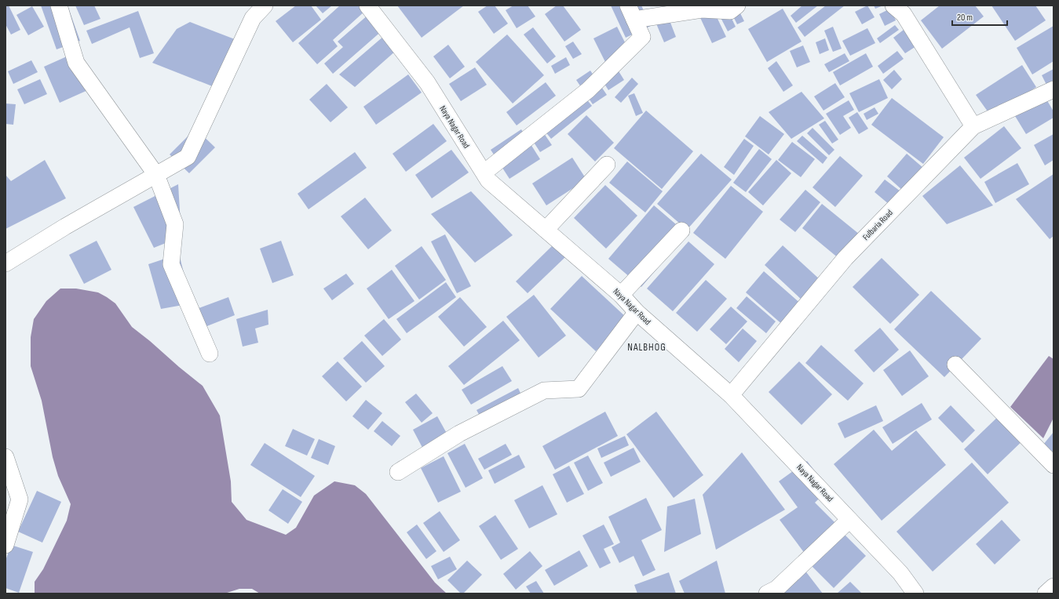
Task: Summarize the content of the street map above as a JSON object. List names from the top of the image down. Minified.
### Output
{"streets":{"street":["Naya Nagar Road","Fulbaria Road"]},"crossings":[["Naya Nagar Road","Fulbaria Road"]],"districts":["NALBHOG"],"scale_bar":"20 m"}
